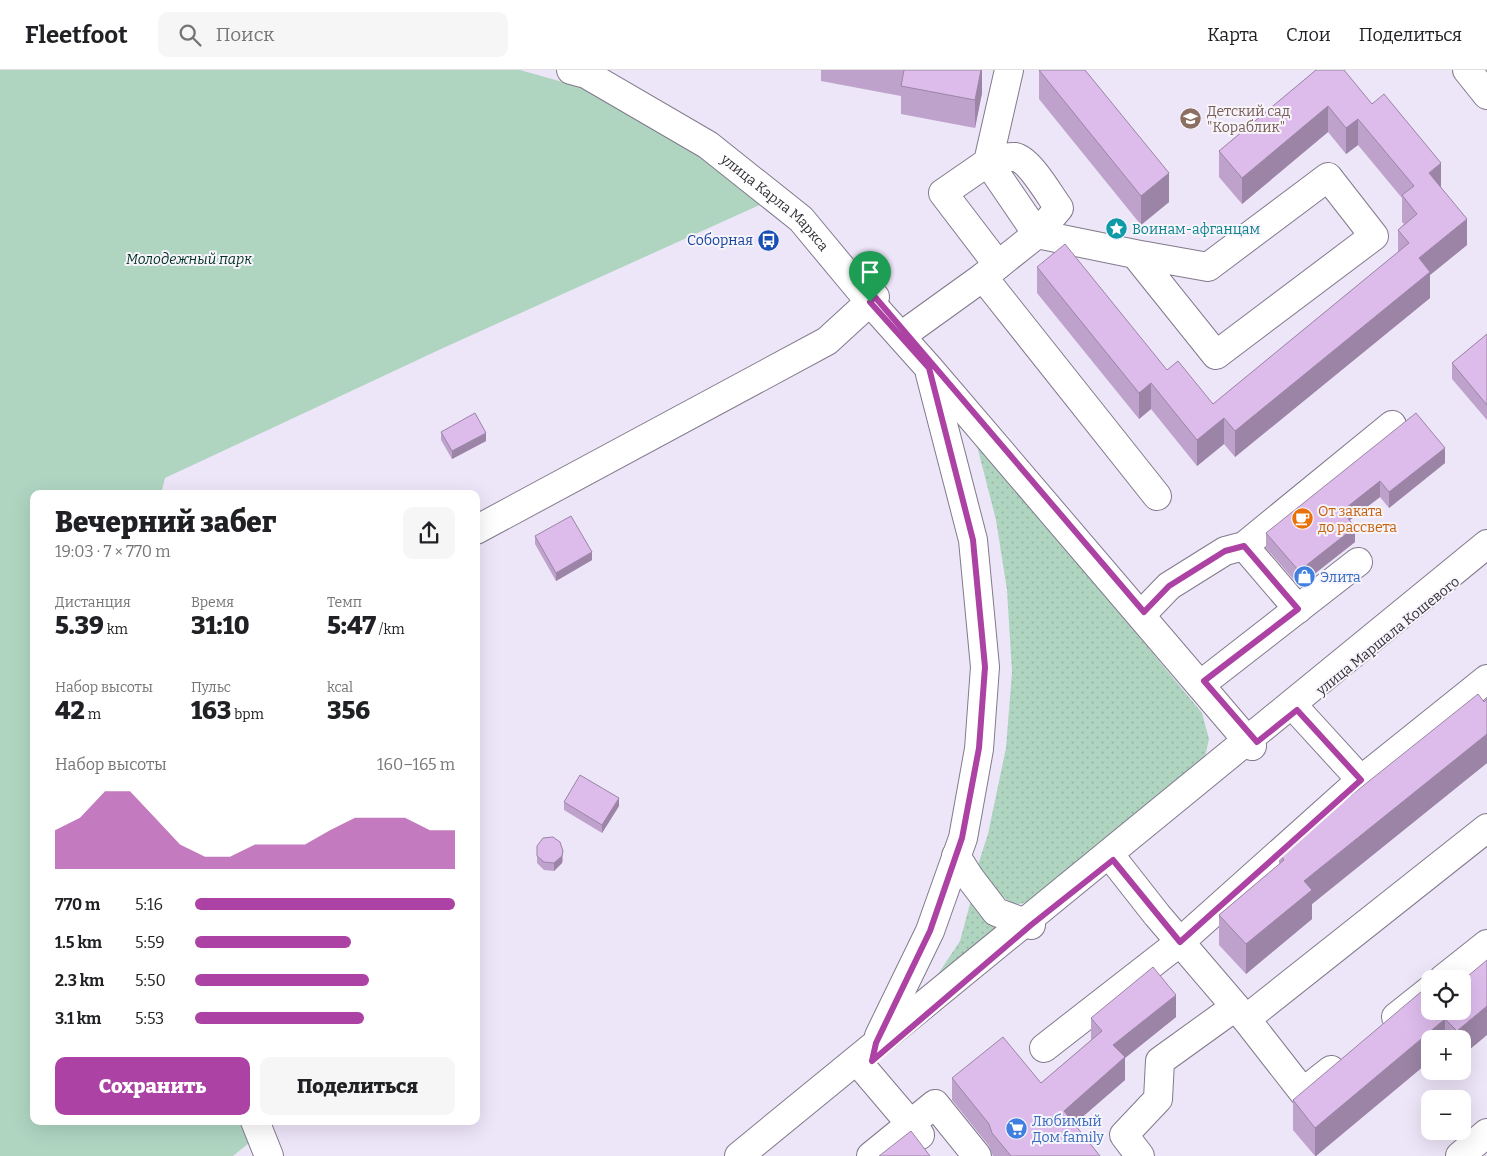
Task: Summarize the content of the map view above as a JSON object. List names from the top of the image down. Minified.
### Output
{"streets":{"street":["улица Карла Маркса","улица Маршала Кошевого"]},"crossings":[["улица Карла Маркса","улица Маршала Кошевого"]],"parks":["Молодежный парк"],"places":{"school or university":["Детский сад \"Кораблик\""],"place":["Воинам-афганцам"],"bus stop":["Соборная"],"cafe":["От заката до рассвета"],"shop":["Элита"],"supermarket":["Любимый Дом family"]},"page":{"header":"Fleetfoot","search":"Поиск","nav":["Карта","Слои","Поделиться"],"heading":["Вечерний забег","19:03 · 7 × 770 m"],"stats":[["Дистанция","5.39 km"],["Время","31:10"],["Темп","5:47 /km"],["Набор высоты","42 m"],["Пульс","163 bpm"],["kcal","356"]],"chart":["Набор высоты","160–165 m"],"list":[{"name":"770 m","note":"5:16"},{"name":"1.5 km","note":"5:59"},{"name":"2.3 km","note":"5:50"},{"name":"3.1 km","note":"5:53"}],"map_buttons":["+","−"],"buttons":["Сохранить","Поделиться"]}}
